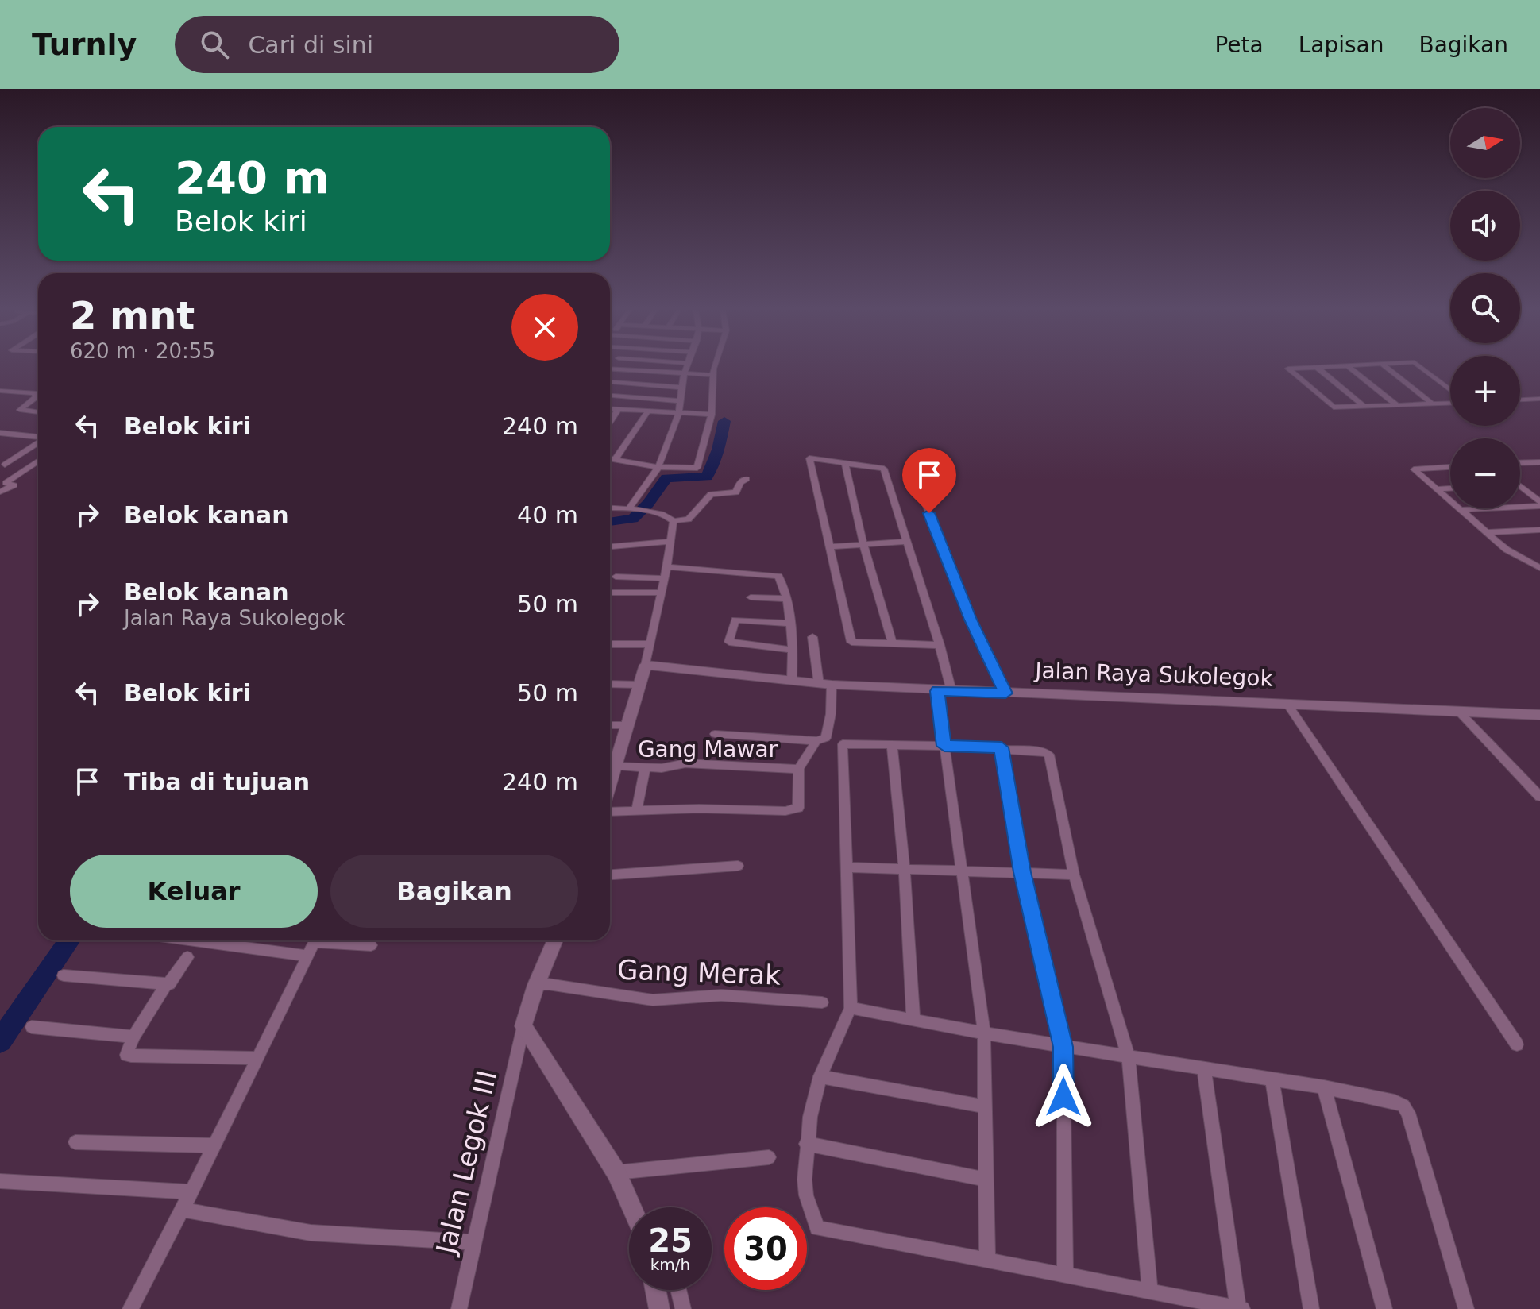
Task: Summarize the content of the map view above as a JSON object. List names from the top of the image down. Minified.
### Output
{"streets":{"street":["Jalan Raya Sukolegok","Gang Mawar","Gang Merak","Jalan Legok III"]},"north":"right","page":{"header":"Turnly","search":"Cari di sini","nav":["Peta","Lapisan","Bagikan"],"map_buttons":["+","−"],"turn":["240 m","Belok kiri"],"heading":["2 mnt","620 m · 20:55"],"list":[{"name":"Belok kiri","value":"240 m"},{"name":"Belok kanan","value":"40 m"},{"name":"Belok kanan","note":"Jalan Raya Sukolegok","value":"50 m"},{"name":"Belok kiri","value":"50 m"},{"name":"Tiba di tujuan","value":"240 m"}],"buttons":["Keluar","Bagikan"],"speed":"25 km/h","limit":"30"}}
